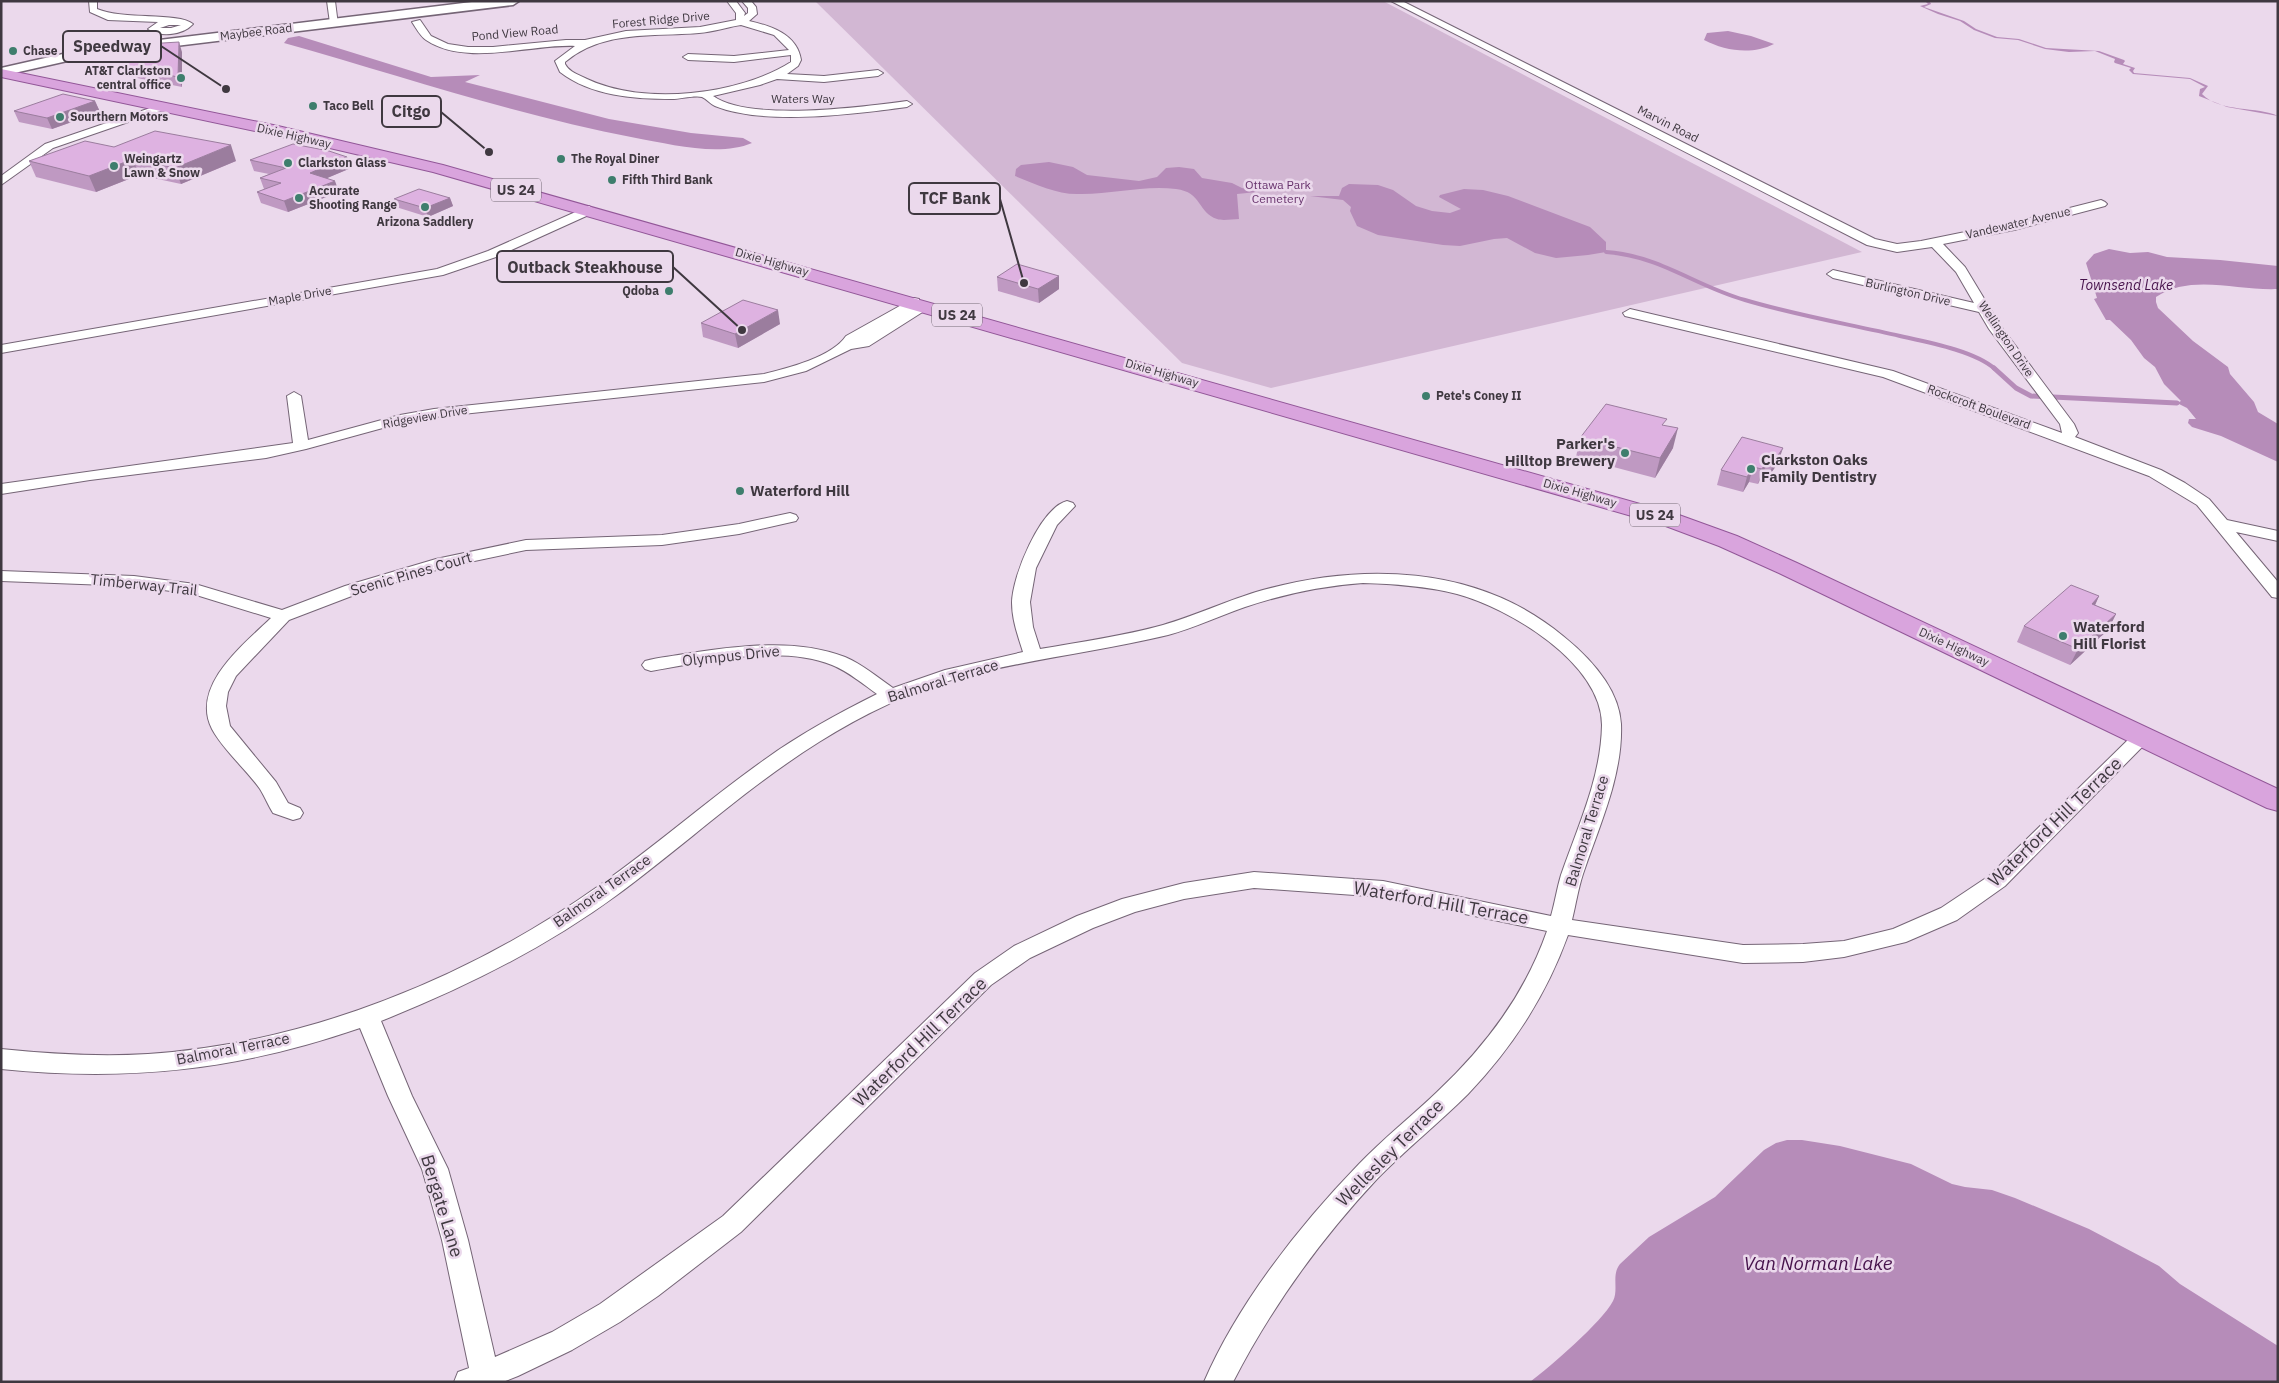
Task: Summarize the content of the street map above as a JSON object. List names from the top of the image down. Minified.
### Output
{"streets":{"main road":["Maybee Road","Dixie Highway","US 24"],"street":["Forest Ridge Drive","Pond View Road","Waters Way","Marvin Road","Vandewater Avenue","Burlington Drive","Maple Drive","Wellington Drive","Rockcroft Boulevard","Ridgeview Drive","Scenic Pines Court","Timberway Trail","Olympus Drive","Balmoral Terrace","Waterford Hill Terrace","Wellesley Terrace","Bergate Lane"]},"crossings":[["Forest Ridge Drive","Pond View Road"],["Forest Ridge Drive","Waters Way"],["Maybee Road","Dixie Highway"],["Marvin Road","Vandewater Avenue"],["Marvin Road","Wellington Drive"],["Dixie Highway","Maple Drive"],["Dixie Highway","Ridgeview Drive"],["Dixie Highway","Waterford Hill Terrace"],["Vandewater Avenue","Wellington Drive"],["Burlington Drive","Wellington Drive"],["Wellington Drive","Rockcroft Boulevard"],["Scenic Pines Court","Timberway Trail"],["Olympus Drive","Balmoral Terrace"],["Balmoral Terrace","Waterford Hill Terrace"],["Balmoral Terrace","Wellesley Terrace"],["Balmoral Terrace","Bergate Lane"],["Waterford Hill Terrace","Wellesley Terrace"],["Waterford Hill Terrace","Bergate Lane"]],"water":["Townsend Lake","Van Norman Lake"],"parks":["Ottawa Park Cemetery"],"places":["Chase","AT&T Clarkston central office","Speedway","Taco Bell","Sourthern Motors","Citgo","The Royal Diner","Clarkston Glass","Weingartz Lawn & Snow","Fifth Third Bank","Accurate Shooting Range","Arizona Saddlery","TCF Bank","Qdoba","Outback Steakhouse","Pete's Coney II","Parker's Hilltop Brewery","Clarkston Oaks Family Dentistry","Waterford Hill","Waterford Hill Florist"]}
